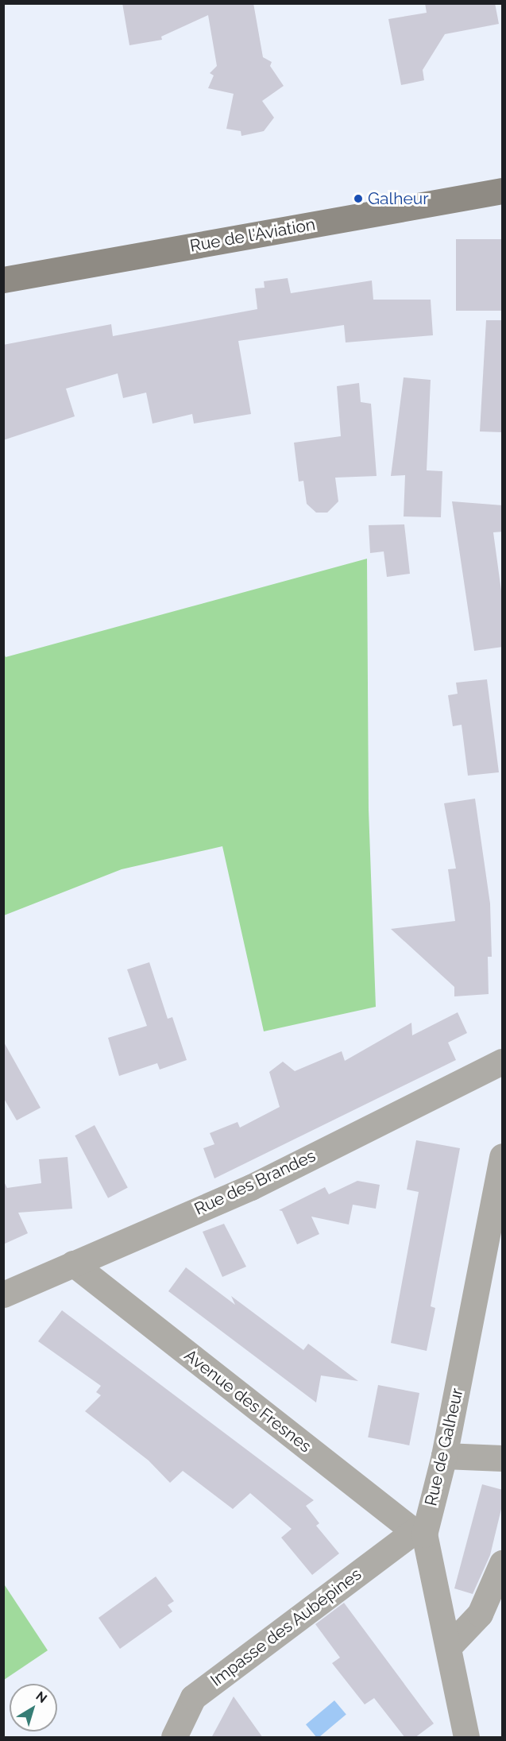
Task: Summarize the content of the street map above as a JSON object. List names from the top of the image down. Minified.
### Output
{"streets":{"street":["Rue de l'Aviation","Rue des Brandes","Avenue des Fresnes","Rue de Galheur","Impasse des Aubépines"]},"crossings":[["Rue des Brandes","Avenue des Fresnes"],["Avenue des Fresnes","Rue de Galheur"],["Avenue des Fresnes","Impasse des Aubépines"],["Rue de Galheur","Impasse des Aubépines"]],"places":["Galheur"],"north":"top right"}
